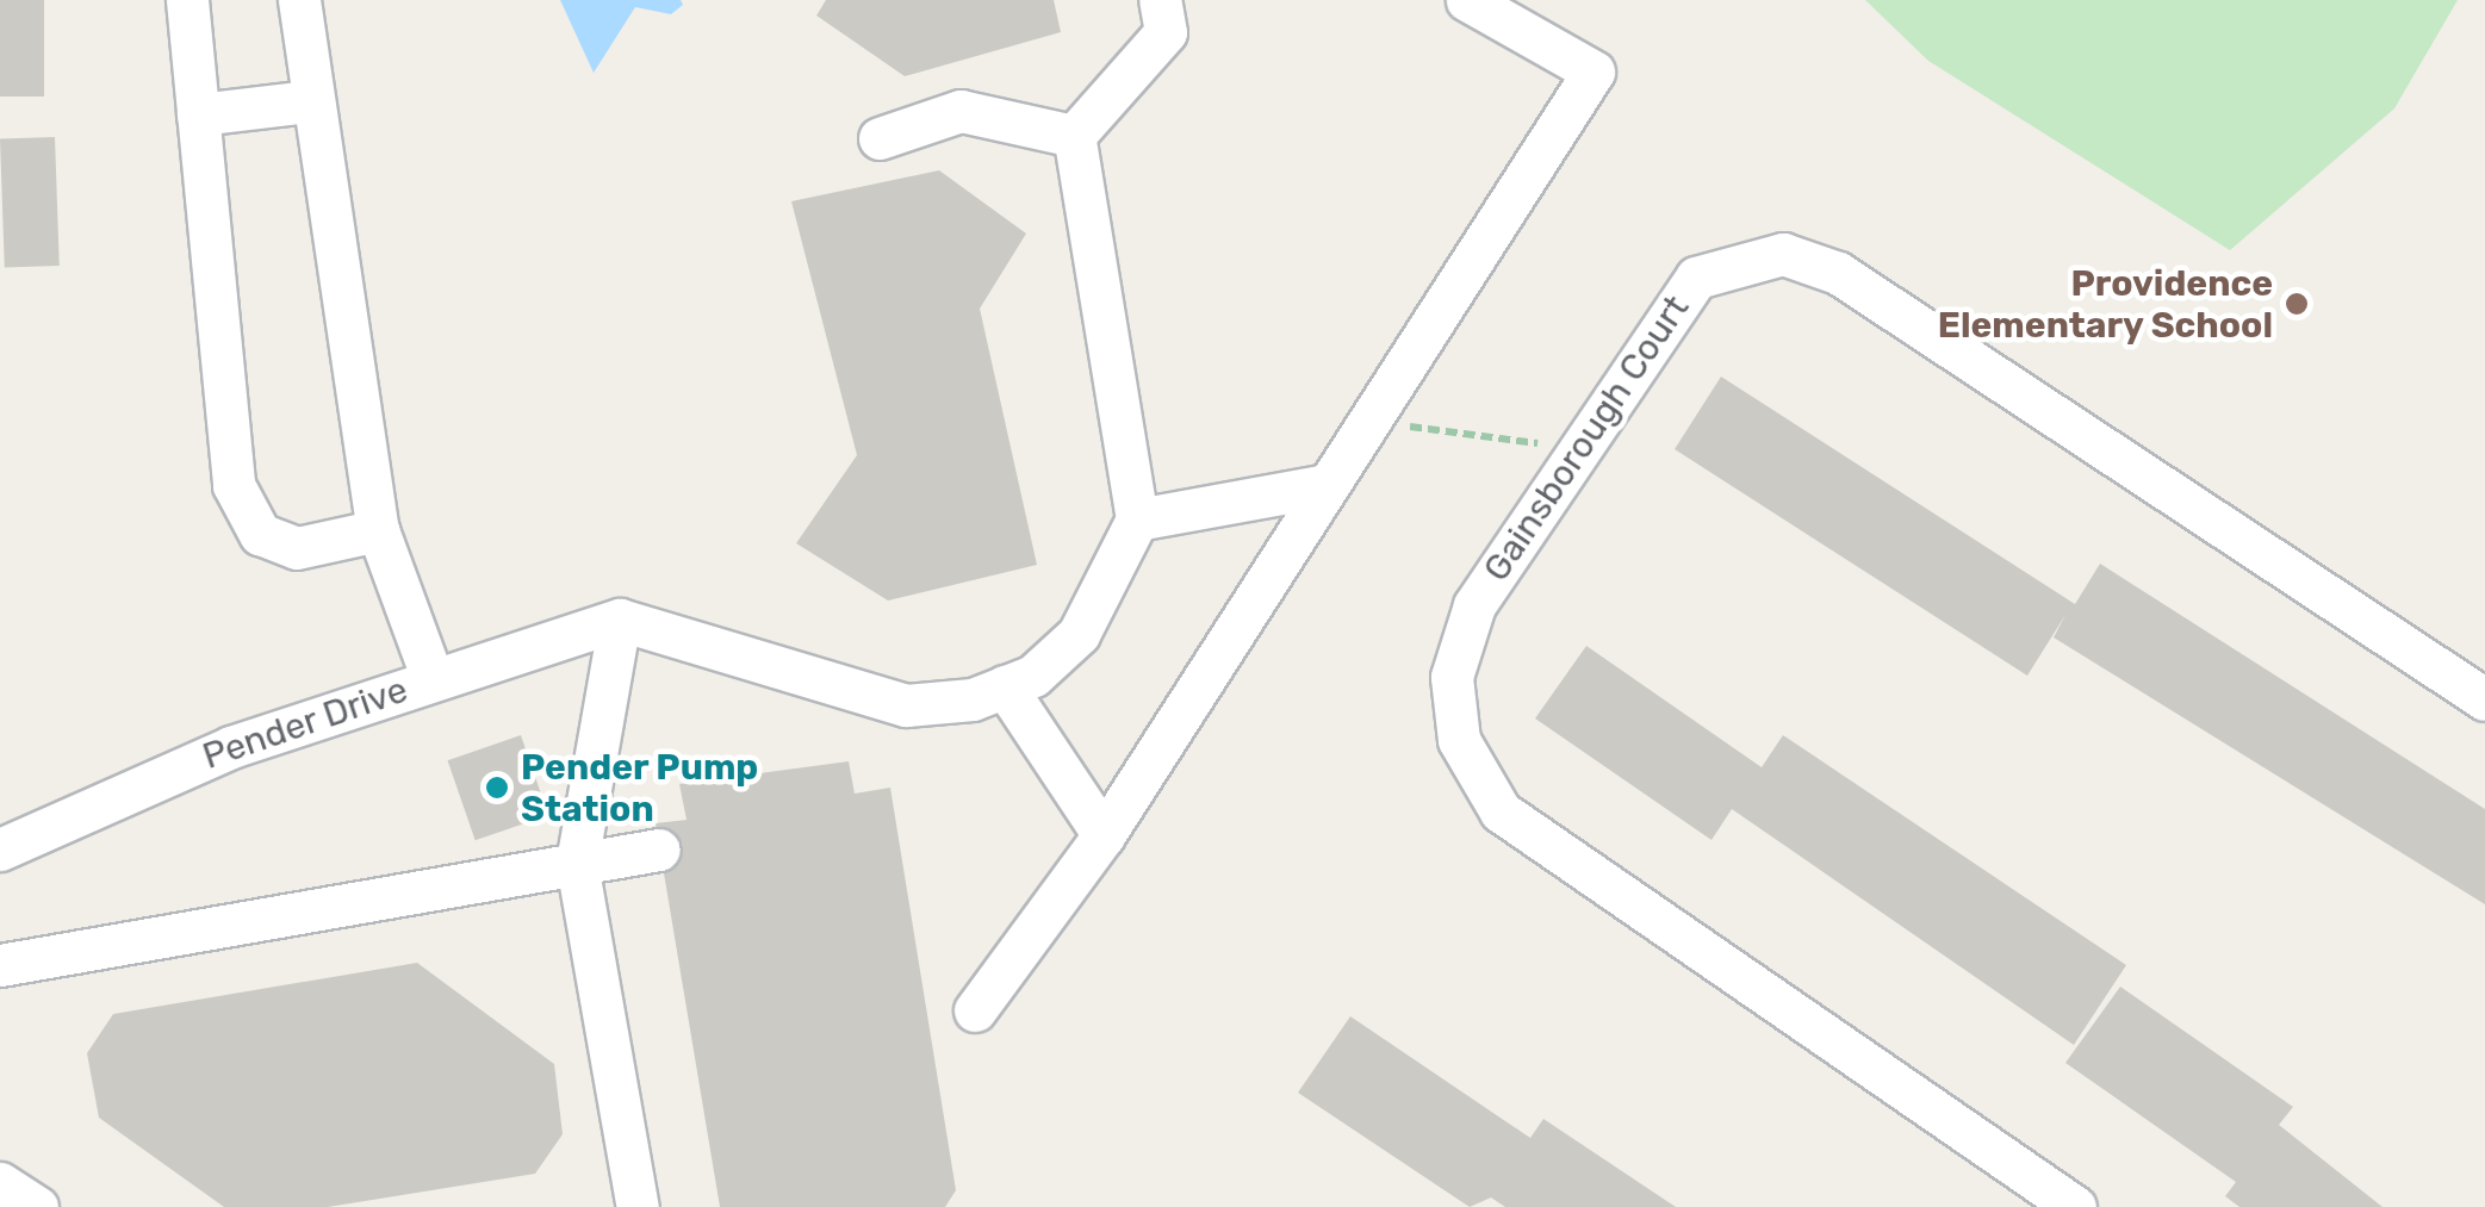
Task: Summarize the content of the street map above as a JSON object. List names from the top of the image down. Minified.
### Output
{"streets":{"street":["Gainsborough Court","Pender Drive"]},"places":["Providence Elementary School","Pender Pump Station"]}
